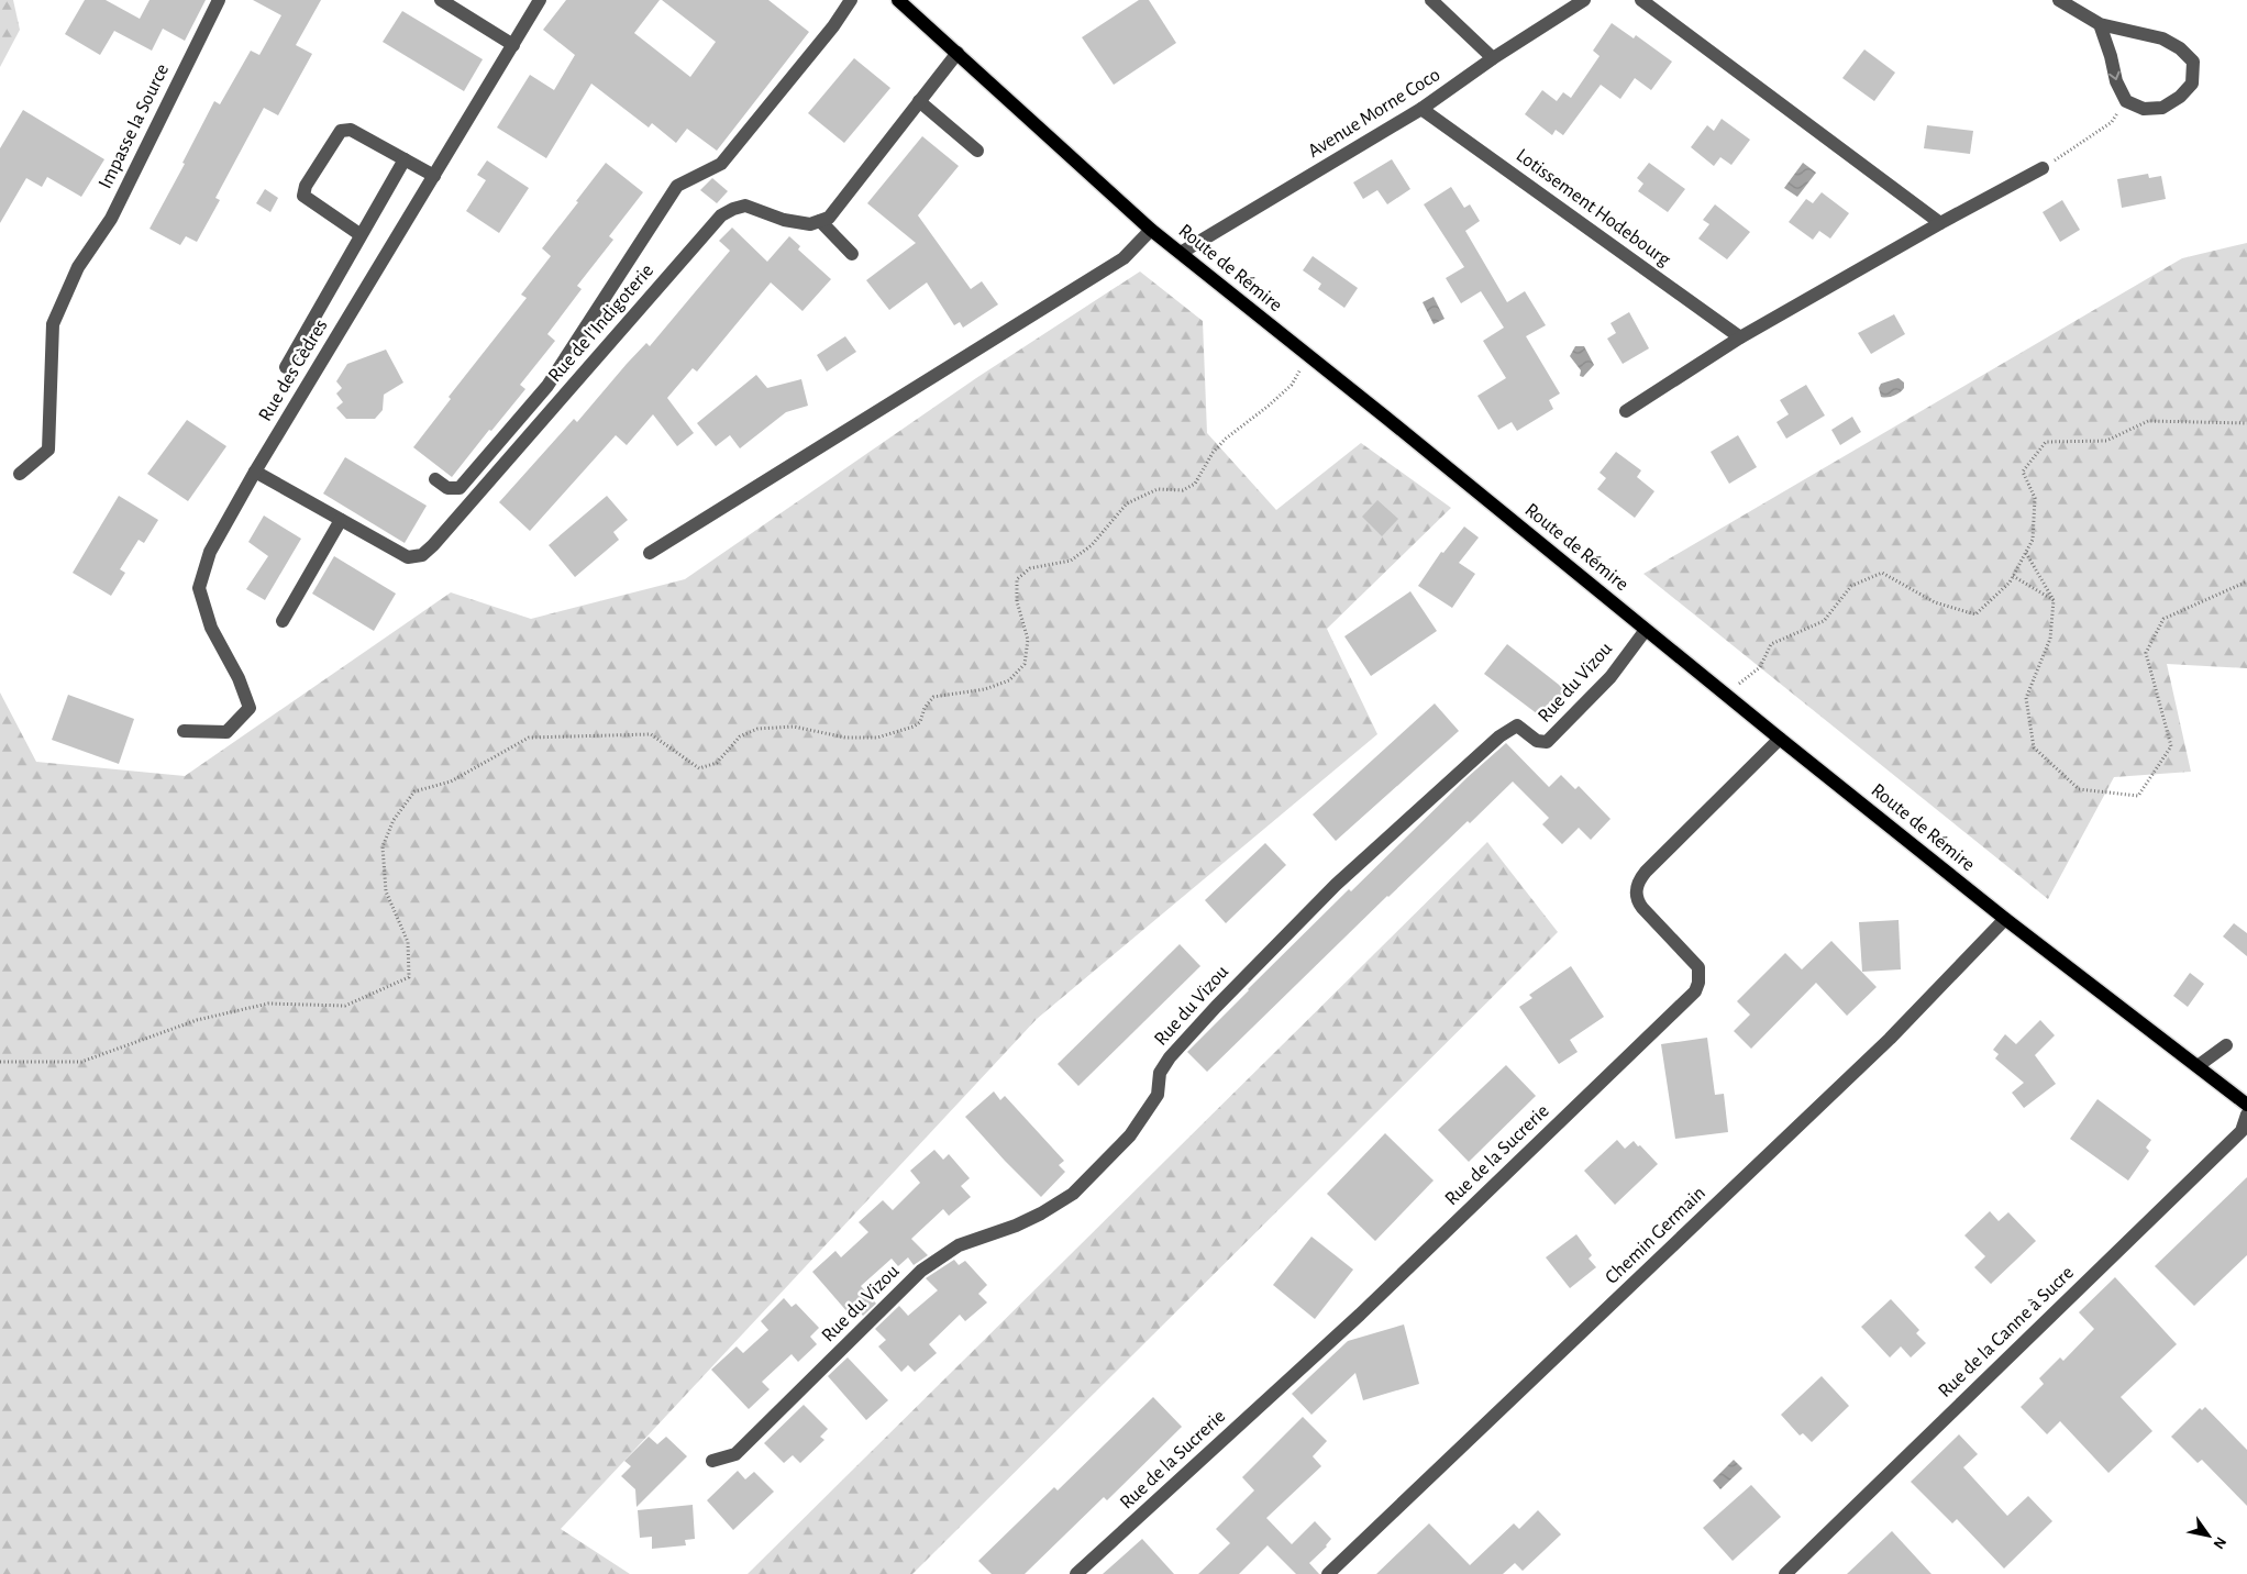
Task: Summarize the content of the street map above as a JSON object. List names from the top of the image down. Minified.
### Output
{"streets":{"main road":["Route de Rémire"],"street":["Avenue Morne Coco","Impasse la Source","Lotissement Hodebourg","Rue de l'Indigoterie","Rue des Cèdres","Rue du Vizou","Rue de la Sucrerie","Chemin Germain","Rue de la Canne à Sucre"]},"crossings":[["Avenue Morne Coco","Lotissement Hodebourg"],["Avenue Morne Coco","Route de Rémire"],["Route de Rémire","Rue du Vizou"],["Route de Rémire","Rue de la Sucrerie"],["Route de Rémire","Chemin Germain"],["Rue de l'Indigoterie","Rue des Cèdres"]],"north":"bottom right"}
